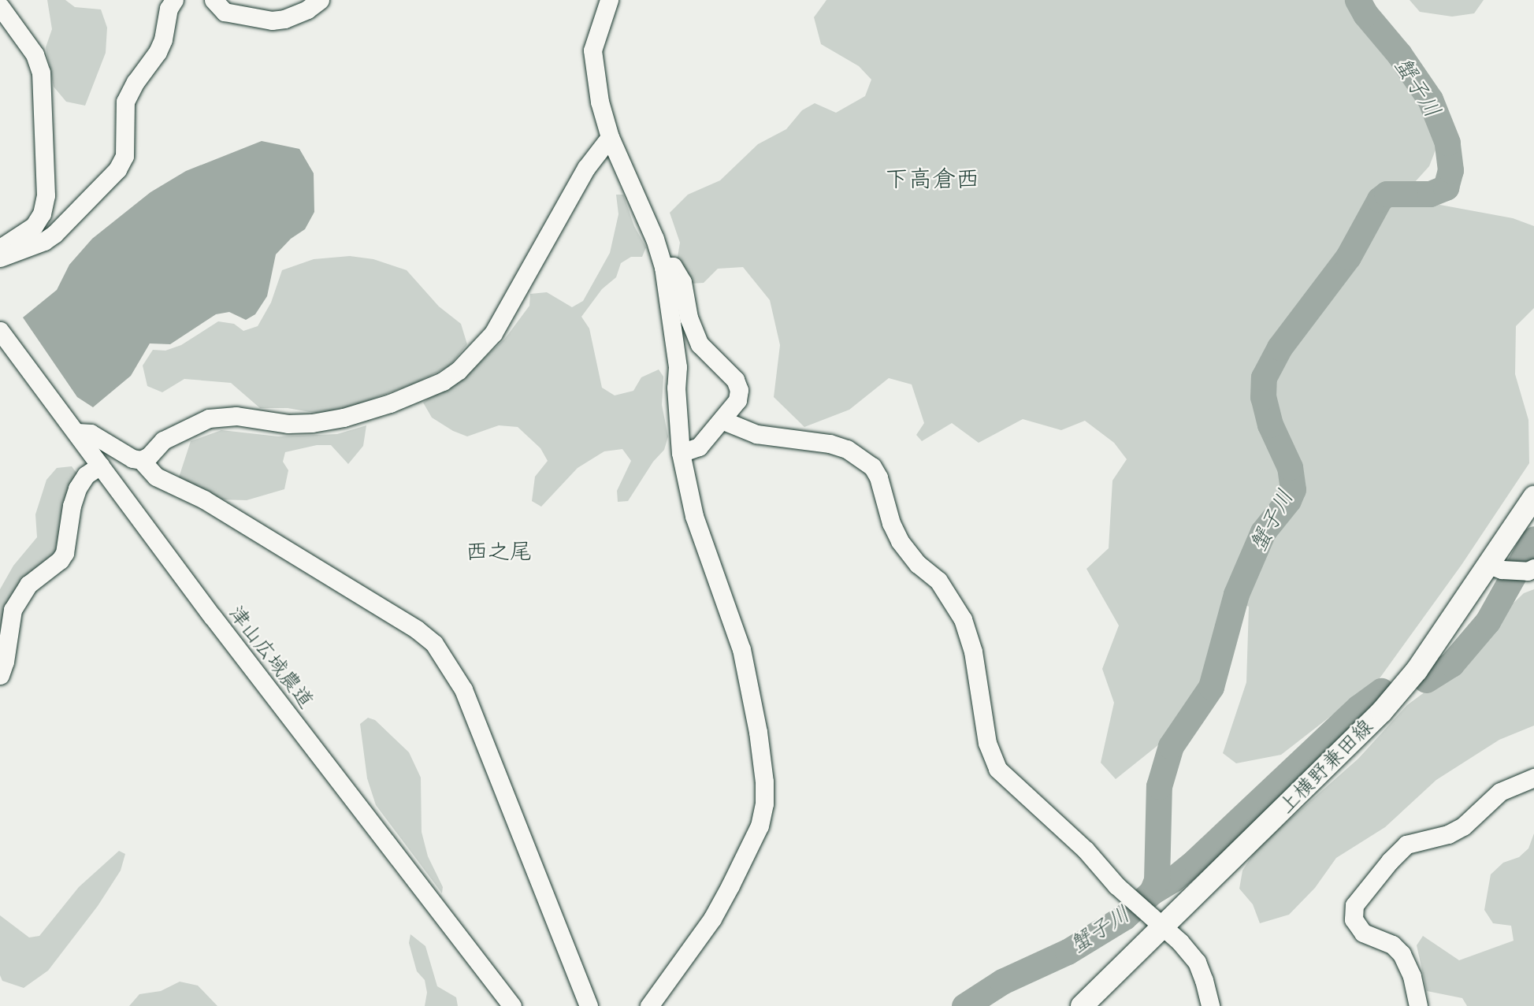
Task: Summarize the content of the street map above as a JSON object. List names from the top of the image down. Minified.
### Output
{"streets":{"main road":["上横野兼田線"],"street":["津山広域農道"]},"districts":["下高倉西","西之尾"],"water":["蟹子川"]}
